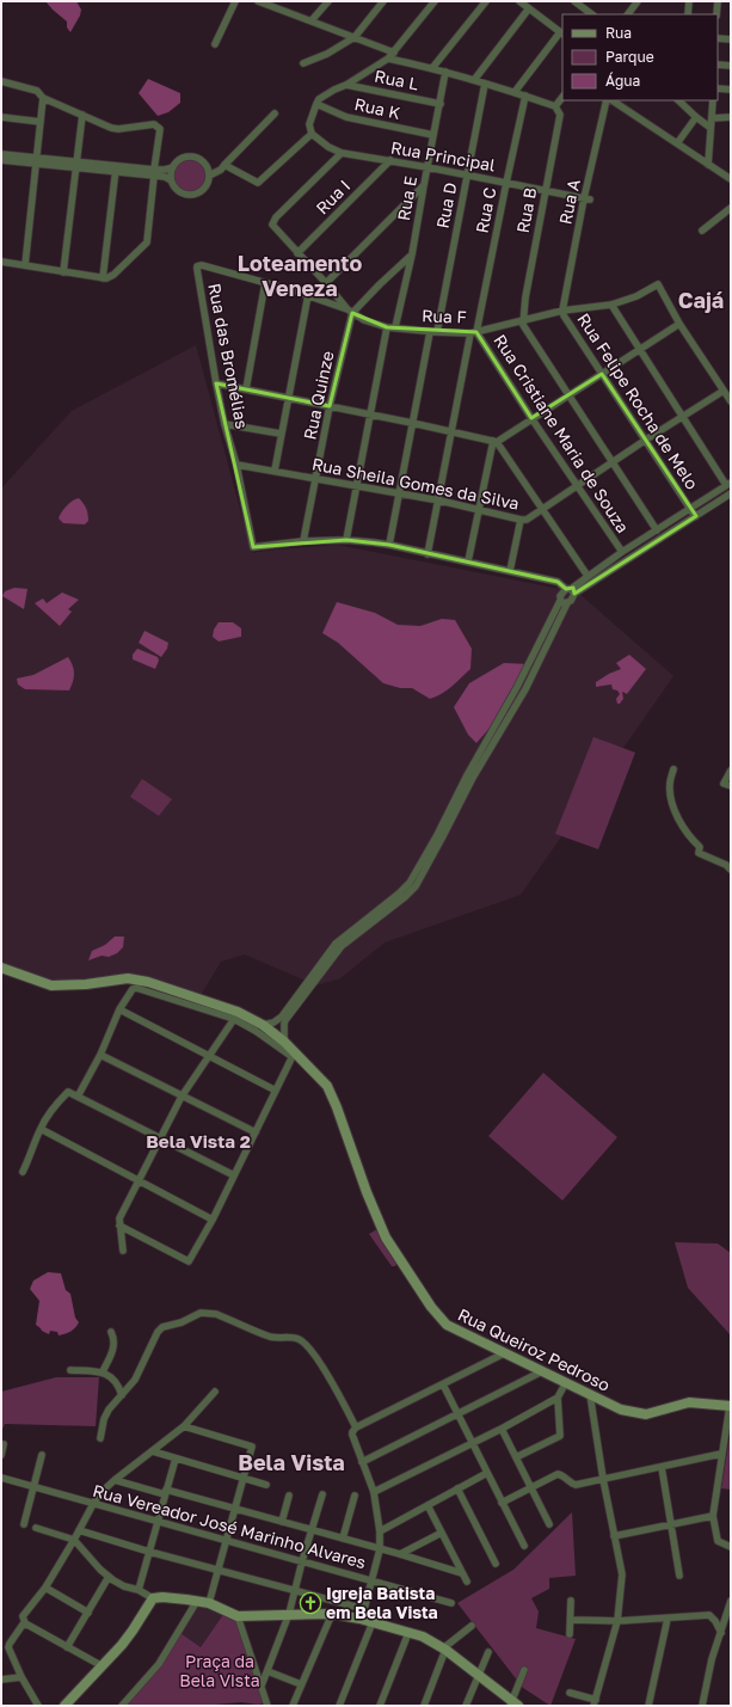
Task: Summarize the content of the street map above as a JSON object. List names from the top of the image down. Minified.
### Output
{"streets":{"street":["Rua L","Rua K","Rua Principal","Rua I","Rua E","Rua A","Rua D","Rua C","Rua B","Rua F","Rua das Bromélias","Rua Quinze","Rua Felipe Rocha de Melo","Rua Cristiane Maria de Souza","Rua Sheila Gomes da Silva","Rua Queiroz Pedroso","Rua Vereador José Marinho Alvares"]},"crossings":[["Rua L","Rua E"],["Rua K","Rua E"],["Rua Principal","Rua I"],["Rua Principal","Rua E"],["Rua Principal","Rua A"],["Rua Principal","Rua D"],["Rua Principal","Rua C"],["Rua Principal","Rua B"],["Rua Principal","Rua F"],["Rua I","Rua F"],["Rua E","Rua F"],["Rua E","Rua Sheila Gomes da Silva"],["Rua A","Rua F"],["Rua A","Rua Felipe Rocha de Melo"],["Rua D","Rua F"],["Rua D","Rua Sheila Gomes da Silva"],["Rua C","Rua F"],["Rua C","Rua Cristiane Maria de Souza"],["Rua C","Rua Sheila Gomes da Silva"],["Rua B","Rua F"],["Rua F","Rua das Bromélias"],["Rua F","Rua Quinze"],["Rua F","Rua Felipe Rocha de Melo"],["Rua F","Rua Cristiane Maria de Souza"],["Rua das Bromélias","Rua Quinze"],["Rua das Bromélias","Rua Sheila Gomes da Silva"],["Rua Quinze","Rua Sheila Gomes da Silva"],["Rua Felipe Rocha de Melo","Rua Sheila Gomes da Silva"],["Rua Cristiane Maria de Souza","Rua Sheila Gomes da Silva"]],"districts":["Loteamento Veneza","Cajá","Bela Vista 2","Bela Vista"],"parks":["Praça da Bela Vista"],"places":{"church":["Igreja Batista em Bela Vista"]},"legend":["Rua","Parque","Água"]}
